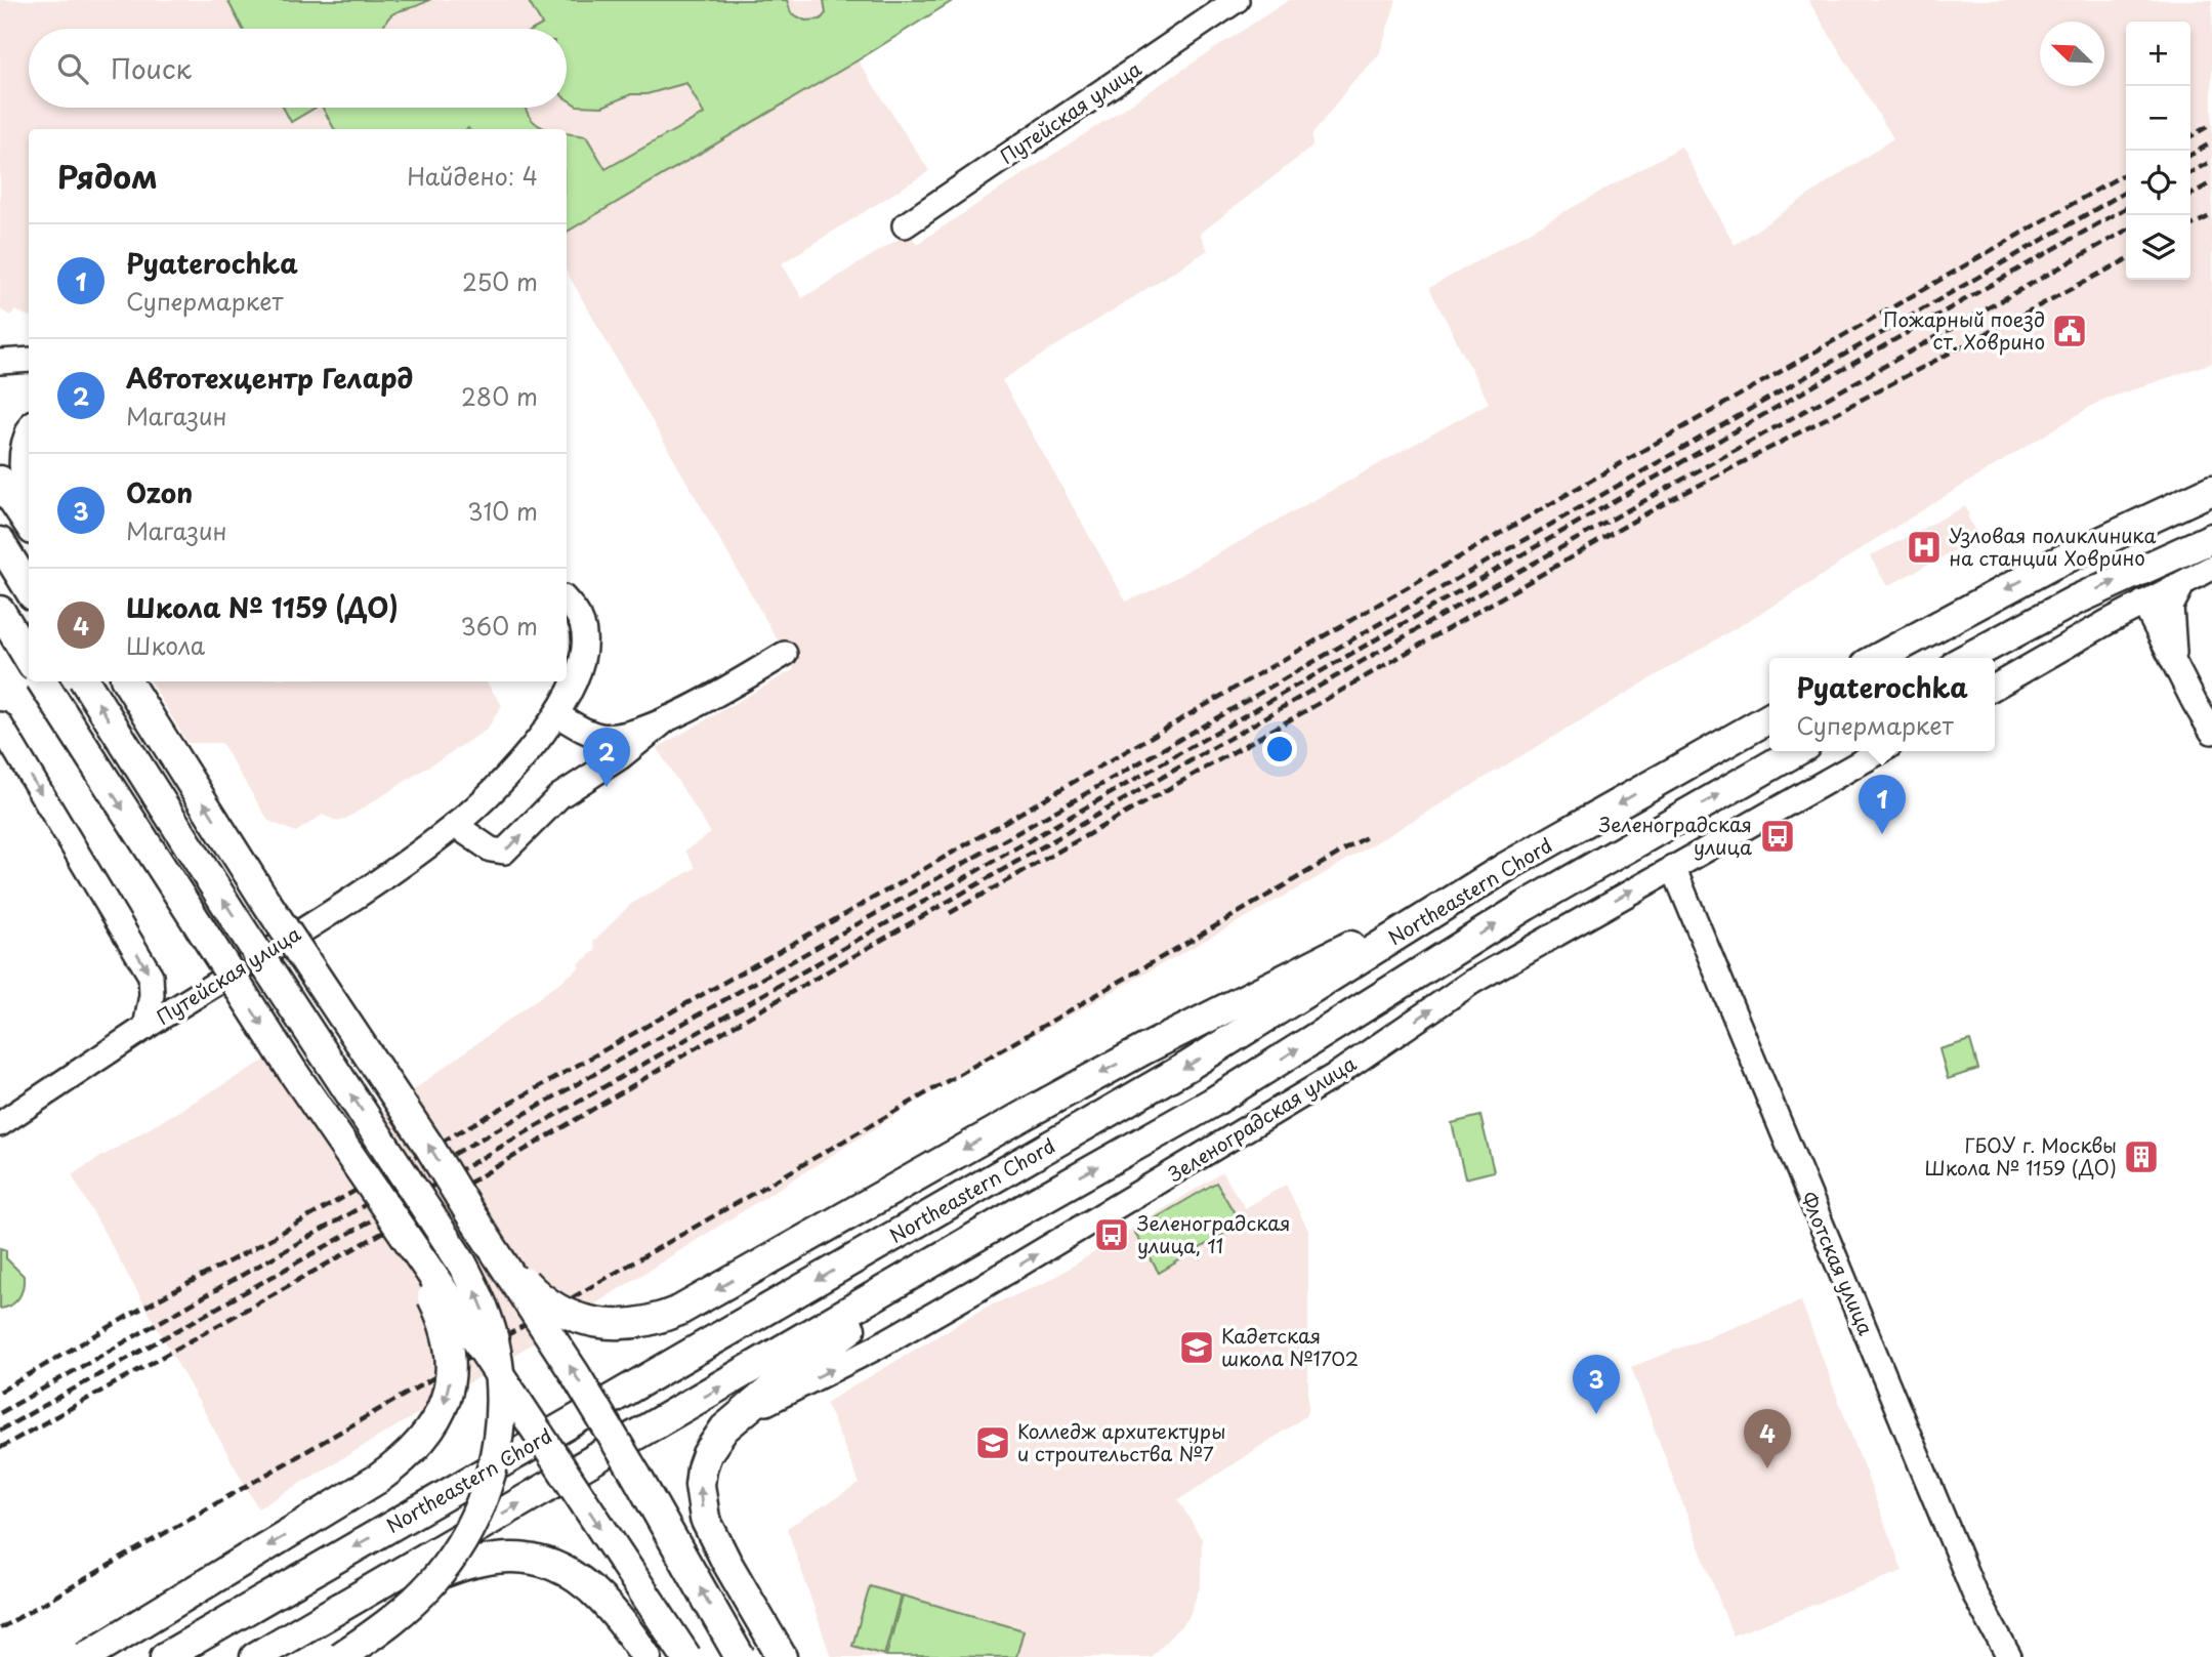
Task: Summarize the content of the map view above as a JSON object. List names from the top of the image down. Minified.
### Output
{"streets":{"main road":["Northeastern Chord"],"street":["Путейская улица","Зеленоградская улица","Флотская улица"]},"crossings":[["Зеленоградская улица","Флотская улица"]],"one_way":["Зеленоградская улица"],"places":{"public building":["Пожарный поезд ст. Ховрино"],"hospital":["Узловая поликлиника на станции Ховрино"],"bus stop":["Зеленоградская улица","Зеленоградская улица, 11"],"building":["ГБОУ г. Москвы Школа № 1159 (ДО)"],"school or university":["Кадетская школа №1702","Колледж архитектуры и строительства №7"]},"north":"top left","page":{"map_buttons":["+","−"],"search":"Поиск","heading":["Рядом","Найдено: 4"],"list":[{"mark":"1","name":"Pyaterochka","note":"Супермаркет","value":"250 m"},{"mark":"2","name":"Автотехцентр Гелард","note":"Магазин","value":"280 m"},{"mark":"3","name":"Ozon","note":"Магазин","value":"310 m"},{"mark":"4","name":"Школа № 1159 (ДО)","note":"Школа","value":"360 m"}],"popup":["Pyaterochka","Супермаркет"],"pins":["2","1","3","4"]}}
